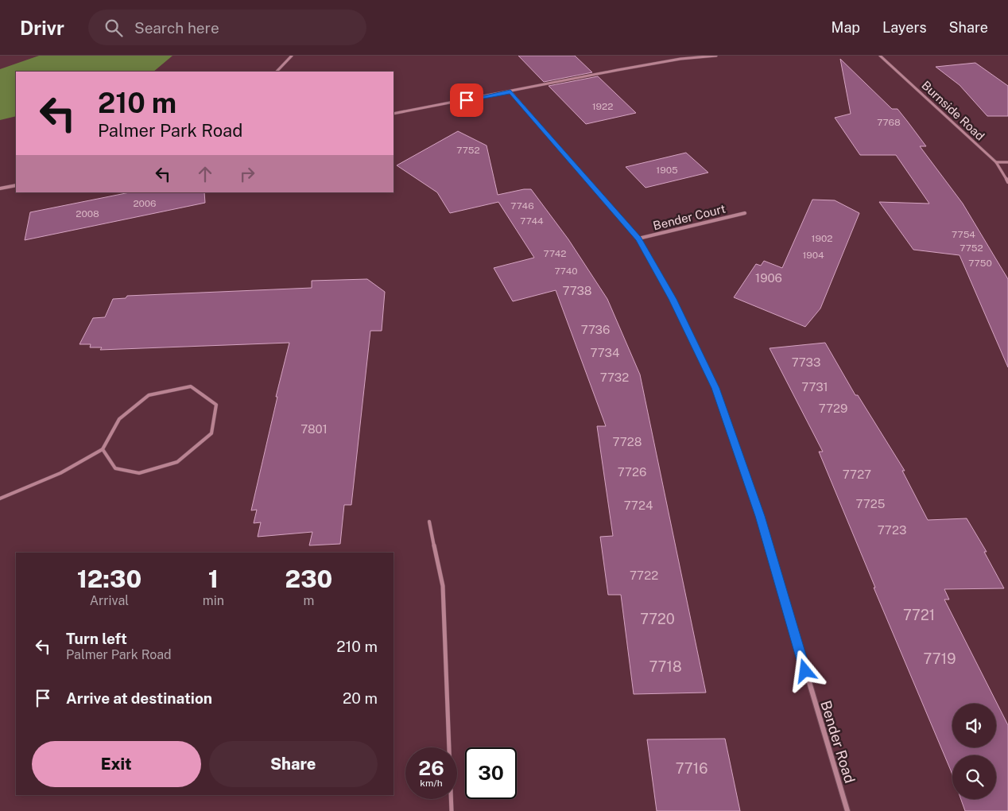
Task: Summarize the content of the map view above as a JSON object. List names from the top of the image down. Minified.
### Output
{"streets":{"street":["Burnside Road","Bender Court","Bender Road"]},"crossings":[["Bender Court","Bender Road"]],"house_numbers":["1922","7768","7752","1905","2006","7746","2008","7744","7754","1902","7752","7742","1904","7750","7740","1906","7738","7736","7734","7733","7732","7731","7729","7801","7728","7726","7727","7725","7724","7723","7722","7721","7720","7719","7718","7716"],"page":{"header":"Drivr","search":"Search here","nav":["Map","Layers","Share"],"turn":["210 m","Palmer Park Road"],"eta":["12:30","Arrival","1","min","230","m"],"list":[{"name":"Turn left","note":"Palmer Park Road","value":"210 m"},{"name":"Arrive at destination","value":"20 m"}],"buttons":["Exit","Share"],"speed":"26 km/h","limit":"30"}}
